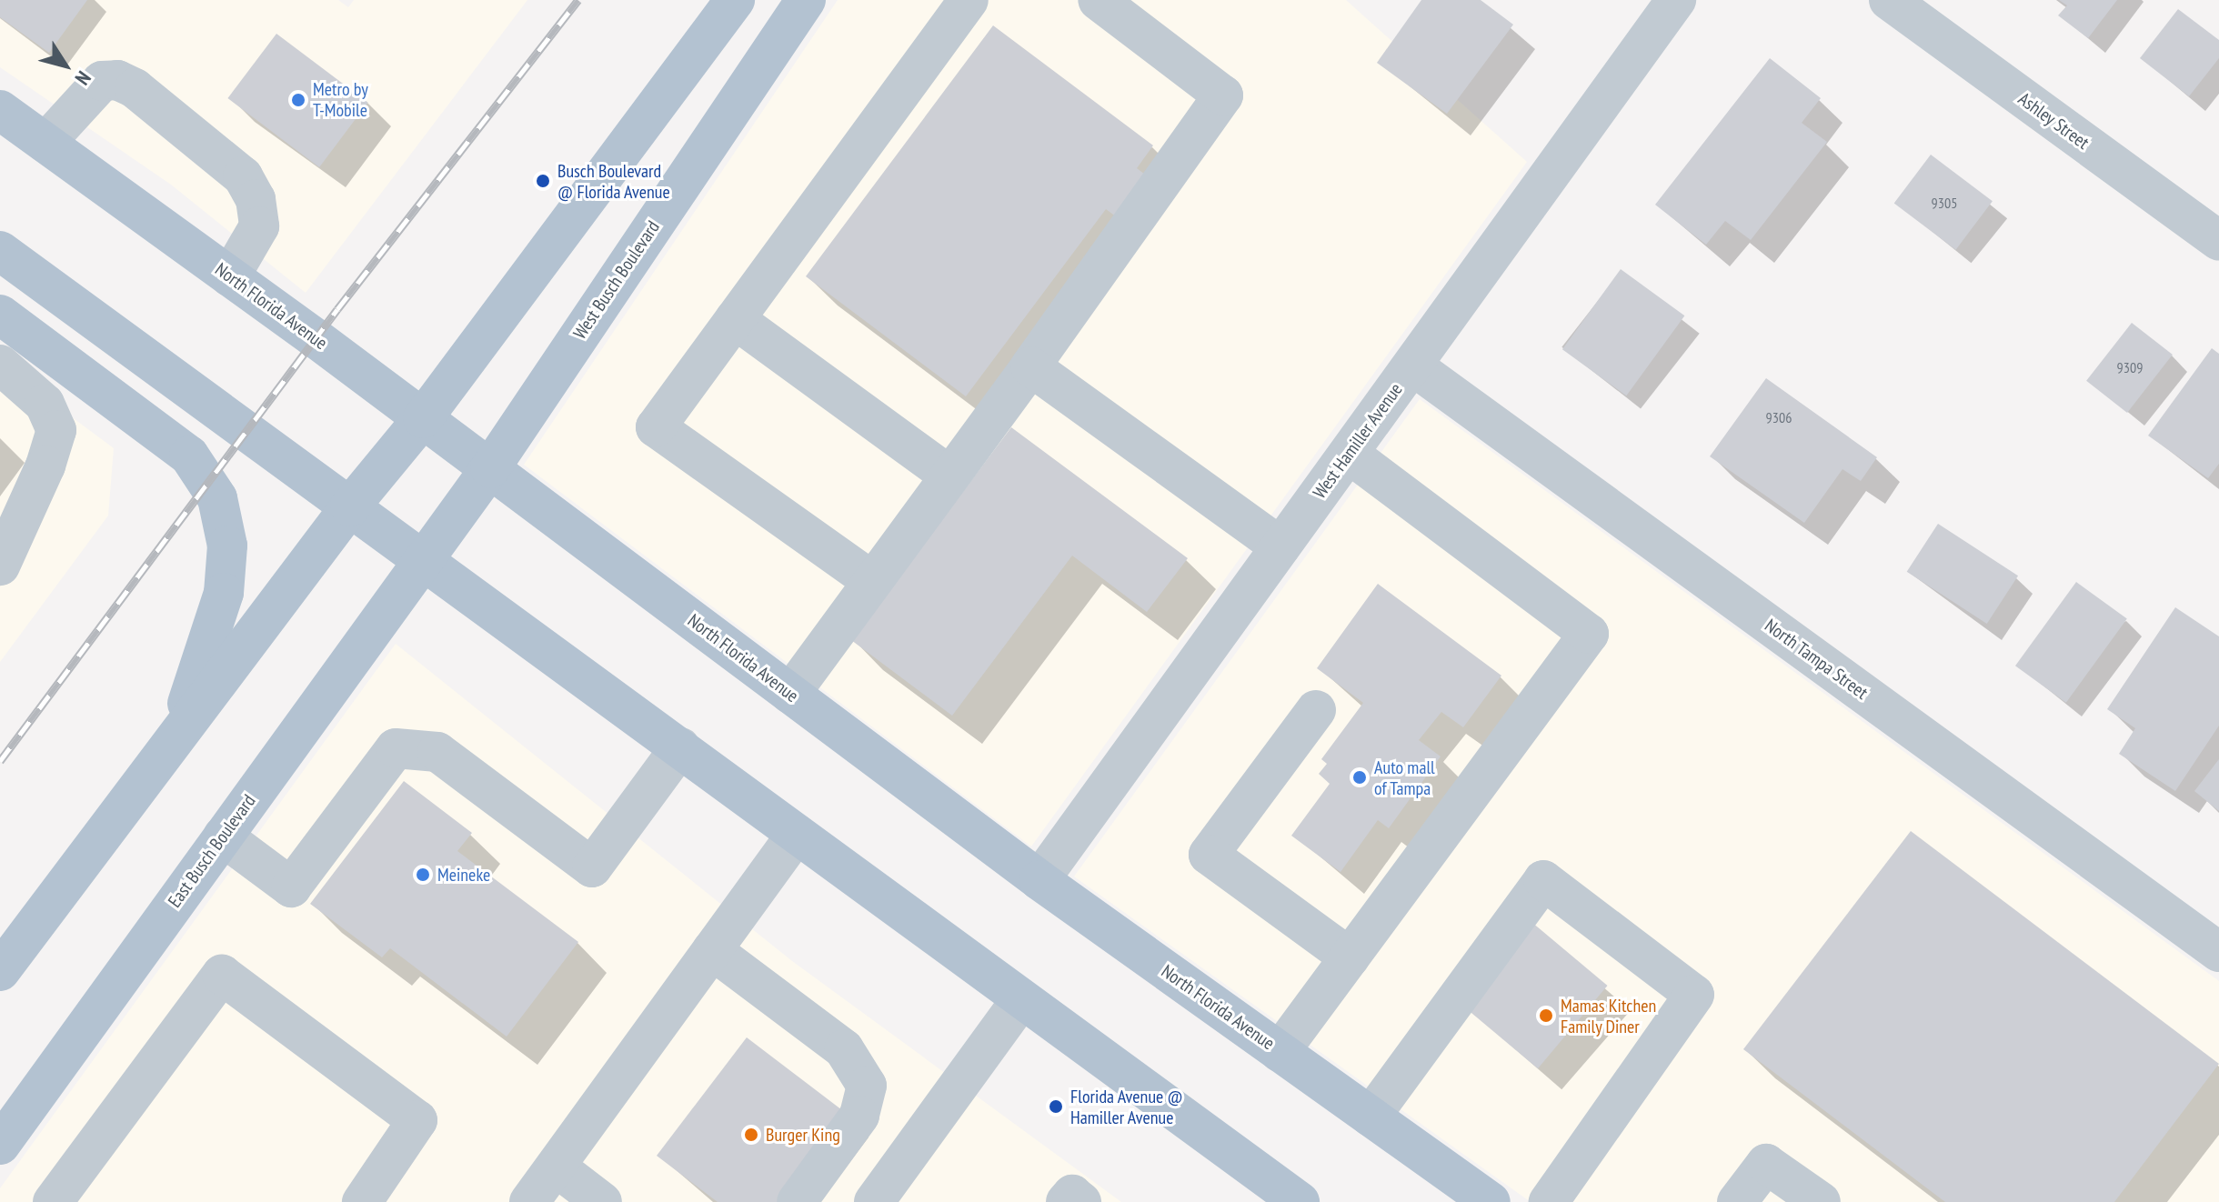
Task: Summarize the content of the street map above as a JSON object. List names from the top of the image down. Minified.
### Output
{"streets":{"main road":["West Busch Boulevard","North Florida Avenue","East Busch Boulevard"],"street":["Ashley Street","West Hamiller Avenue","North Tampa Street"]},"crossings":[["West Busch Boulevard","North Florida Avenue"],["West Busch Boulevard","East Busch Boulevard"],["North Florida Avenue","West Hamiller Avenue"],["West Hamiller Avenue","North Tampa Street"]],"places":["Metro by T-Mobile","Busch Boulevard @ Florida Avenue","Auto mall of Tampa","Meineke","Mamas Kitchen Family Diner","Florida Avenue @ Hamiller Avenue","Burger King"],"house_numbers":["9305","9309","9306"],"north":"bottom right"}
